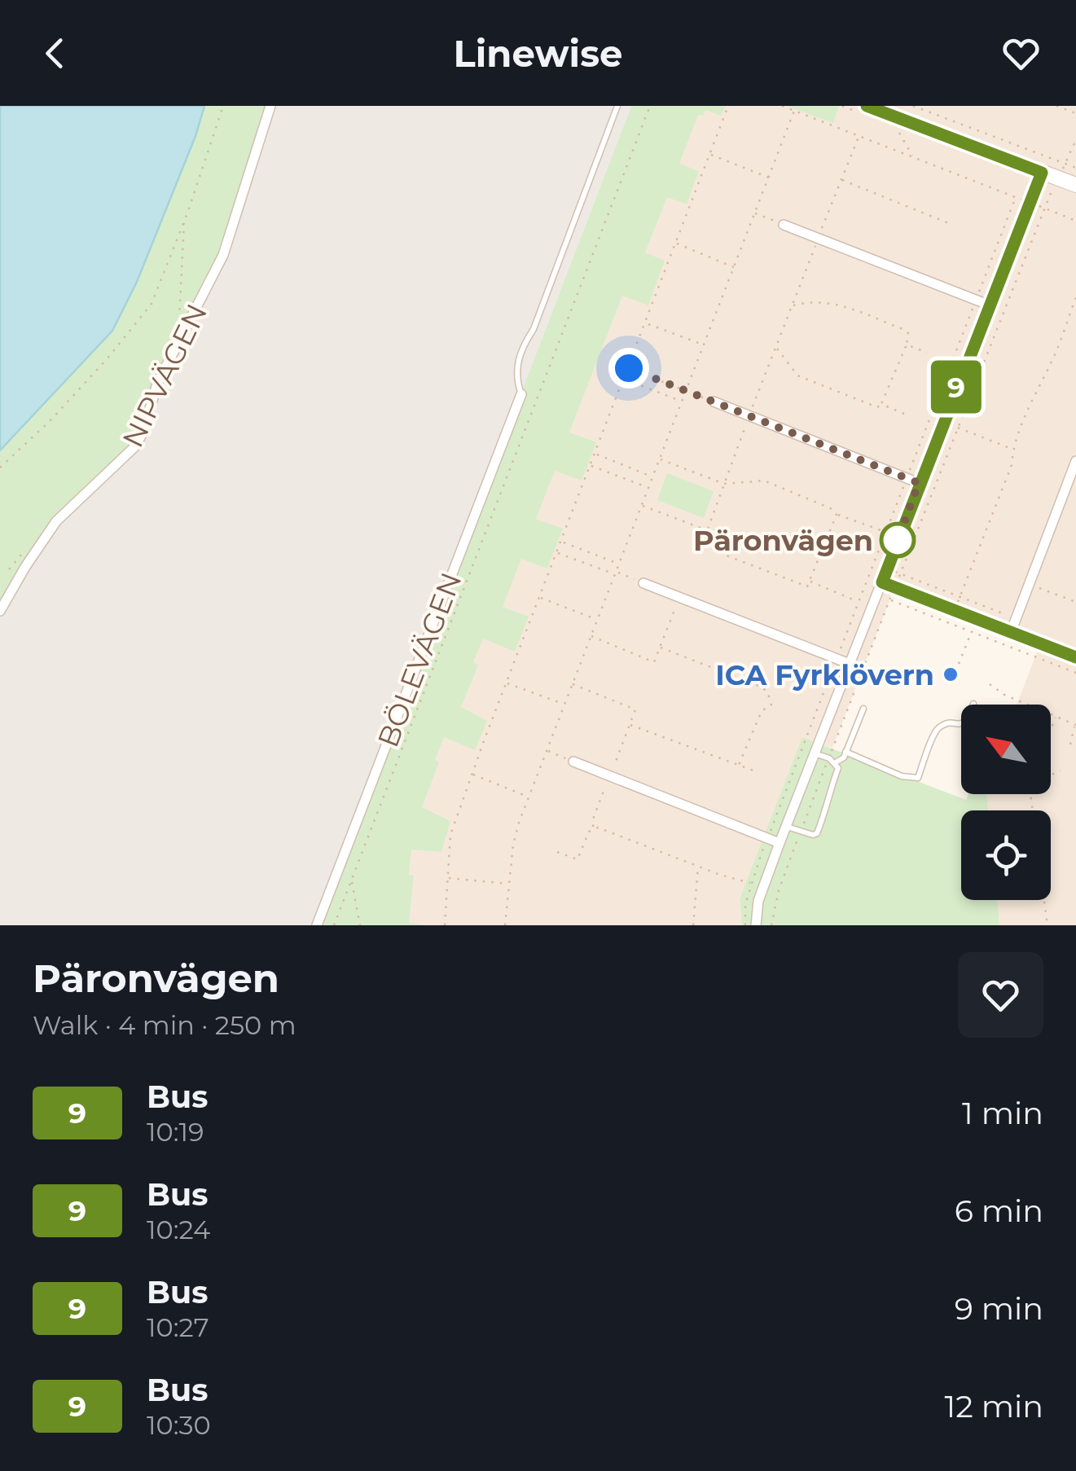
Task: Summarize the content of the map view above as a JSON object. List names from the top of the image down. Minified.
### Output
{"streets":{"street":["NIPVÄGEN","BÖLEVÄGEN"]},"places":["Päronvägen","ICA Fyrklövern"],"lines":["bus line 9"],"north":"top left","page":{"header":"Linewise","on_map":"9","heading":["Päronvägen","Walk · 4 min · 250 m"],"list":[{"mark":"9","name":"Bus","note":"10:19","value":"1 min"},{"mark":"9","name":"Bus","note":"10:24","value":"6 min"},{"mark":"9","name":"Bus","note":"10:27","value":"9 min"},{"mark":"9","name":"Bus","note":"10:30","value":"12 min"}]}}
